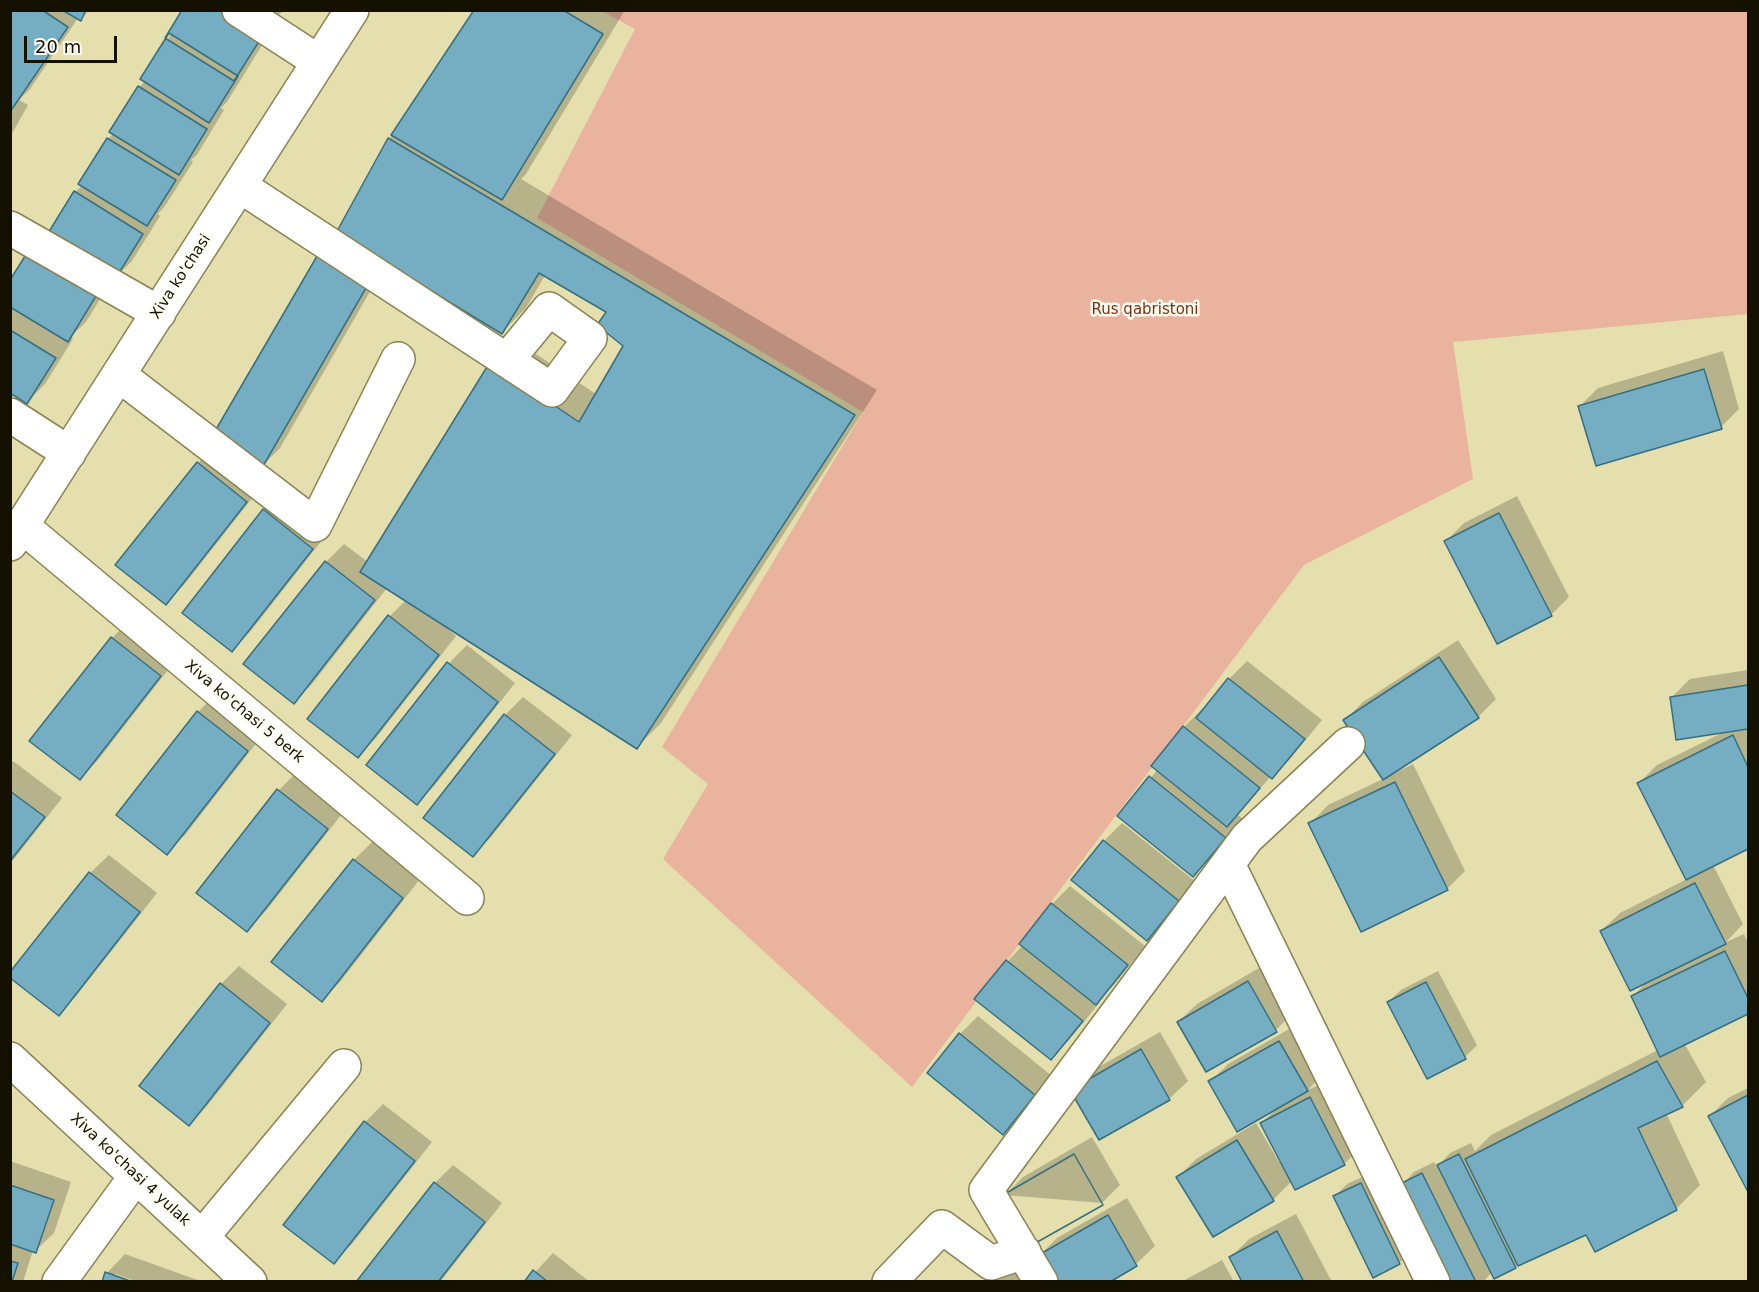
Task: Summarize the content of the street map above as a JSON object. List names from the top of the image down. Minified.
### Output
{"streets":{"street":["Xiva ko'chasi","Xiva ko'chasi 5 berk","Xiva ko'chasi 4 yulak"]},"crossings":[["Xiva ko'chasi","Xiva ko'chasi 5 berk"]],"parks":["Rus qabristoni"],"scale_bar":"20 m"}
